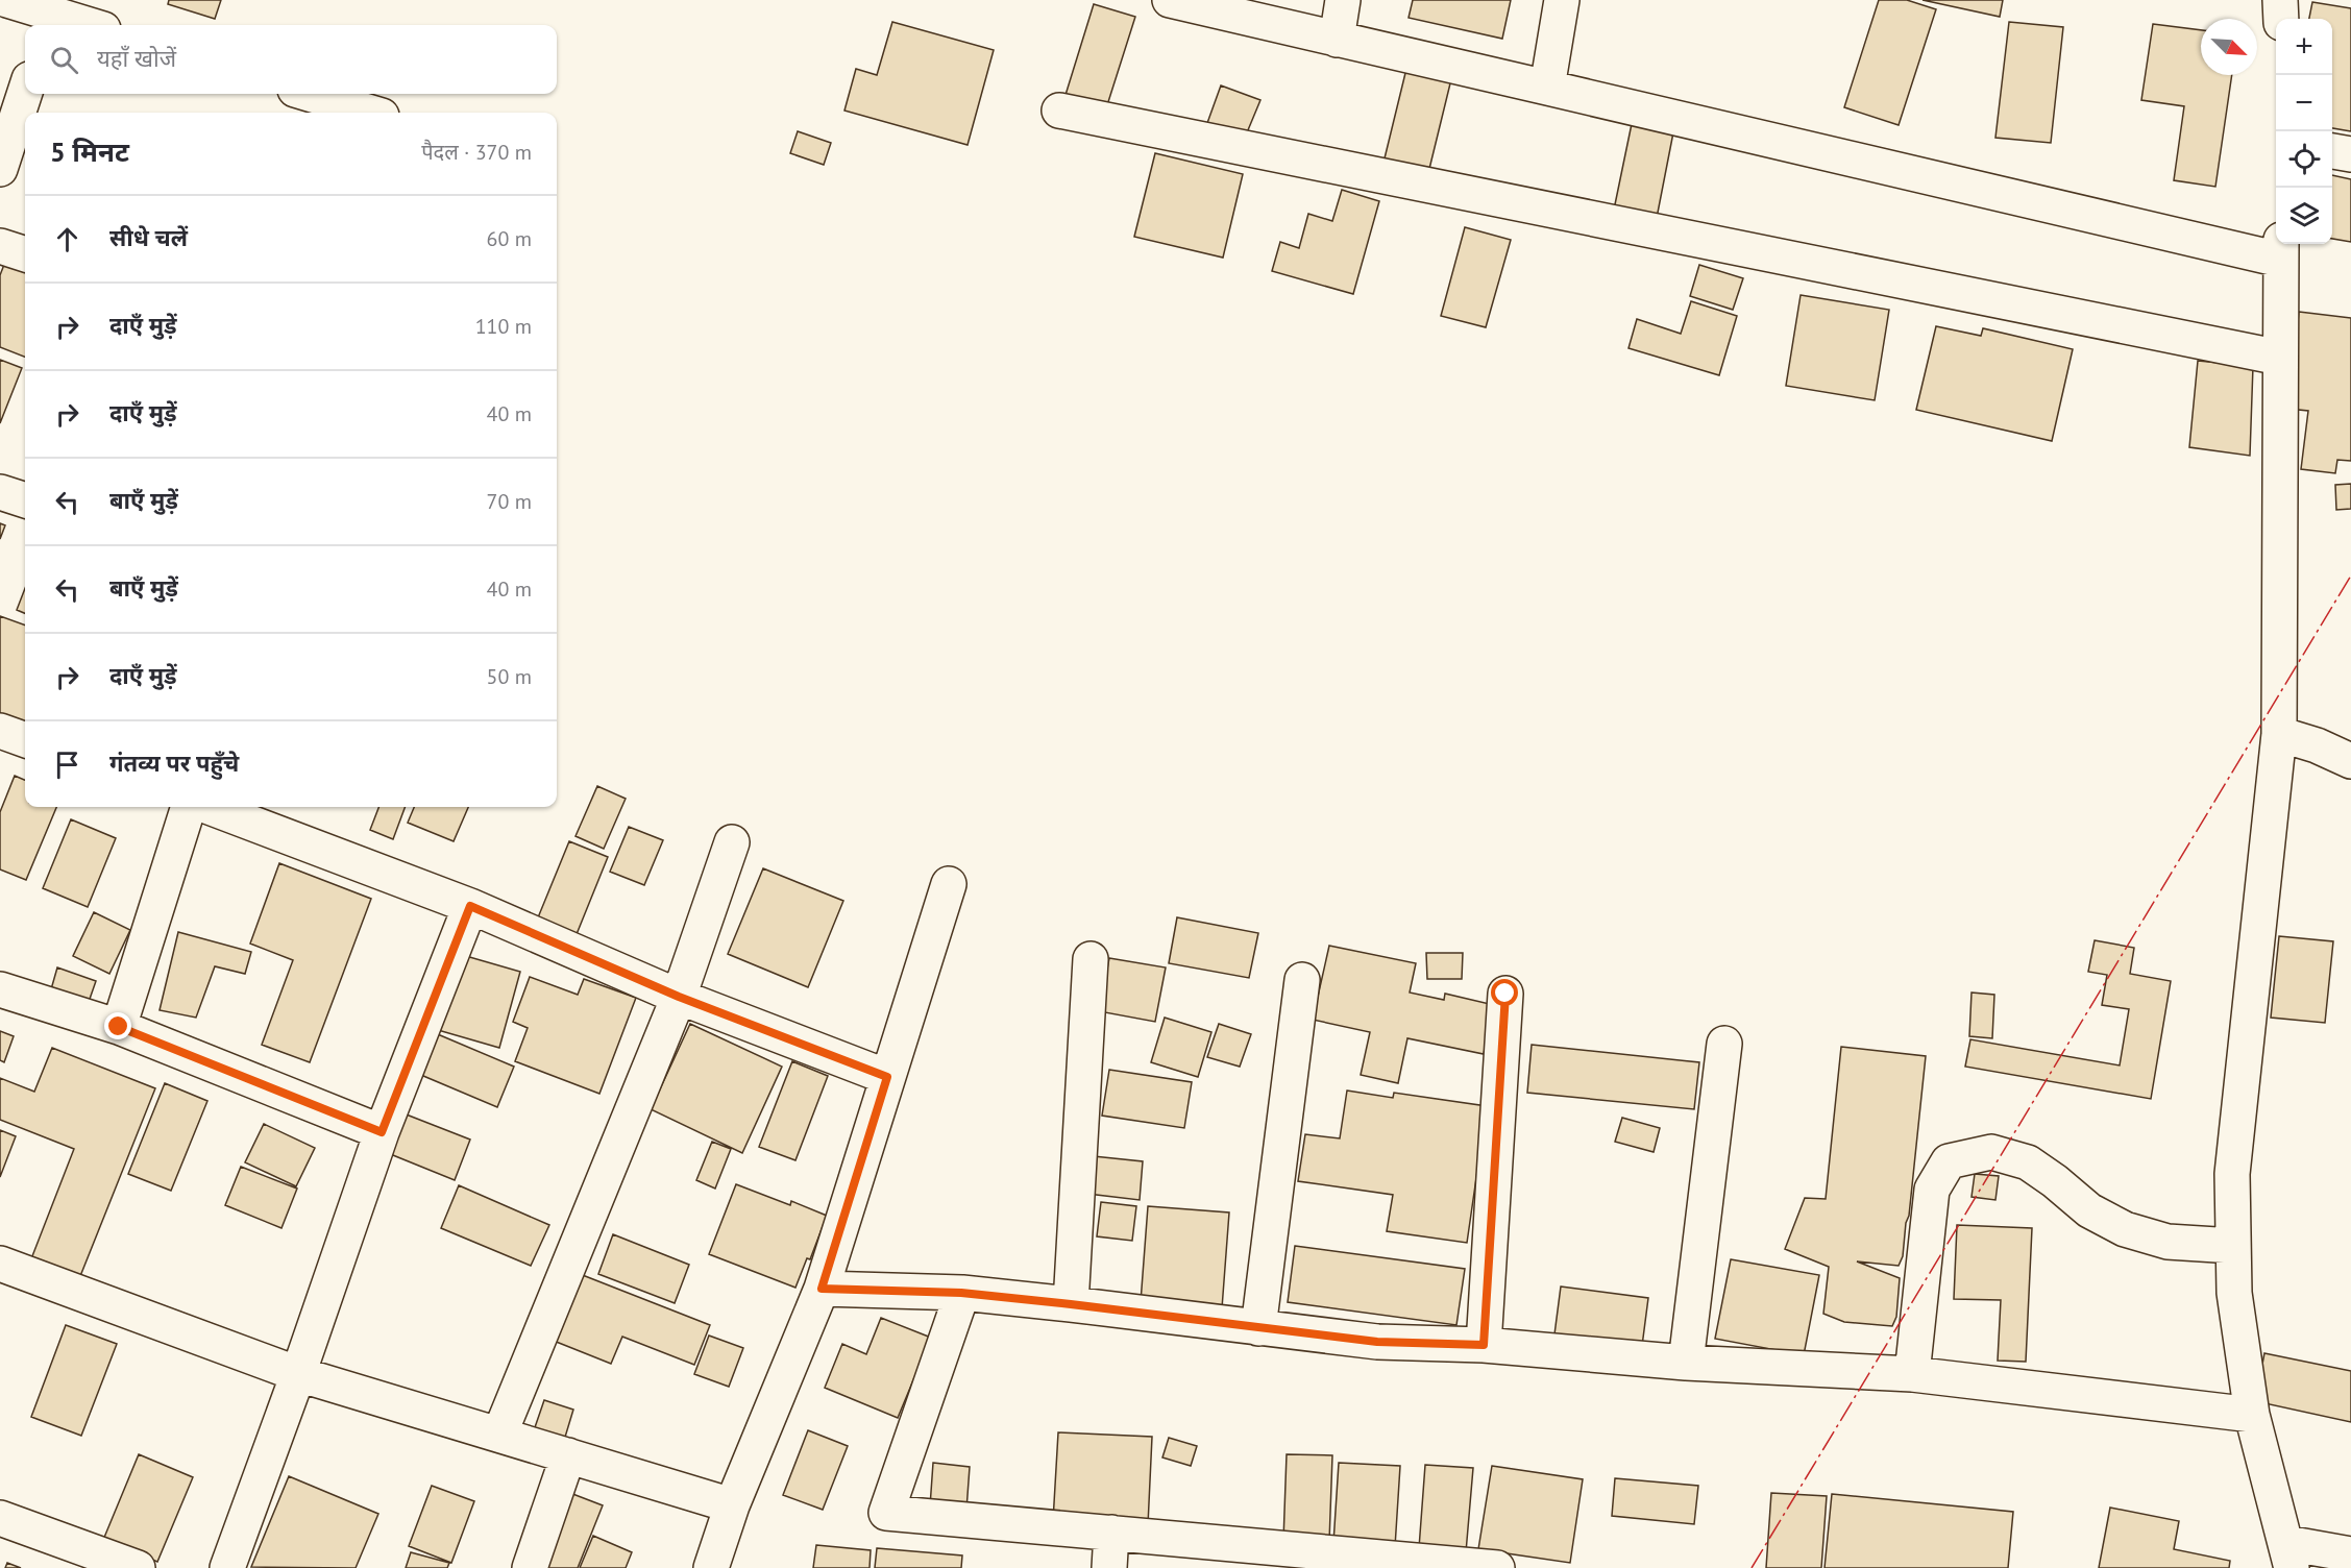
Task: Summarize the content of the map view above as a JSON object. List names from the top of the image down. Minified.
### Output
{"north":"bottom right","page":{"map_buttons":["+","−"],"search":"यहाँ खोजें","heading":["5 मिनट","पैदल · 370 m"],"list":[["सीधे चलें","60 m"],["दाएँ मुड़ें","110 m"],["दाएँ मुड़ें","40 m"],["बाएँ मुड़ें","70 m"],["बाएँ मुड़ें","40 m"],["दाएँ मुड़ें","50 m"],"गंतव्य पर पहुँचे"]}}
